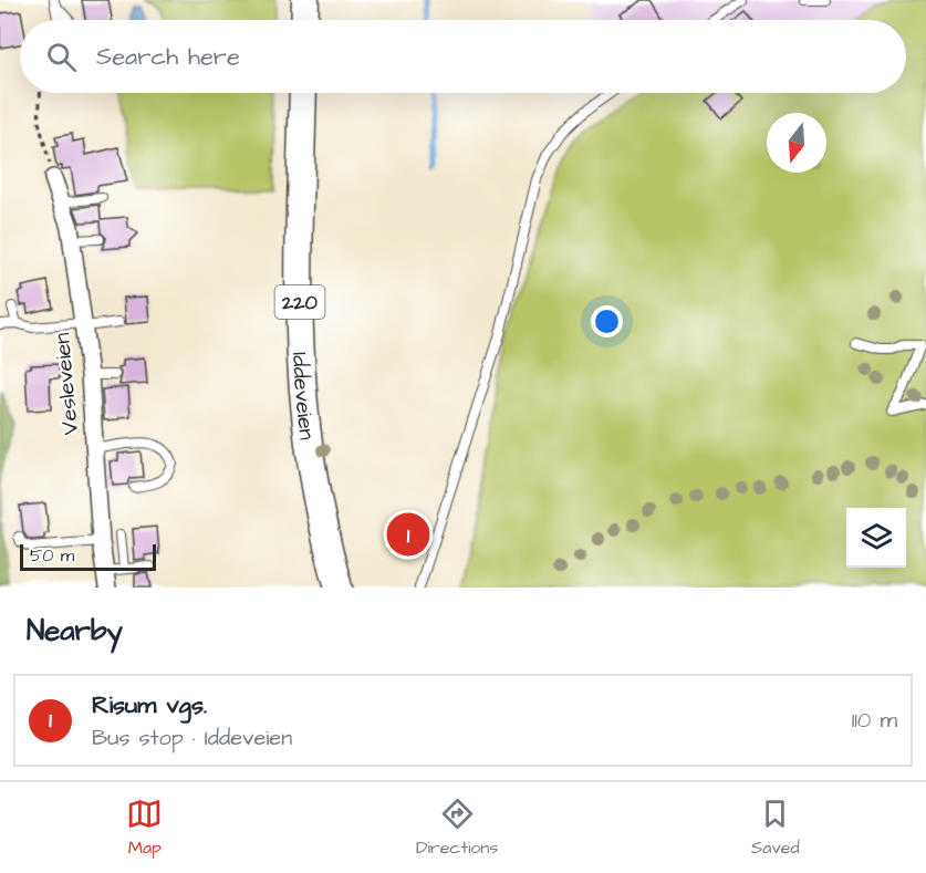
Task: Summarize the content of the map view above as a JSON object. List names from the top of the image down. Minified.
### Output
{"streets":{"main road":["220","Iddeveien"],"street":["Vesleveien"]},"scale_bar":"50 m","north":"bottom","page":{"search":"Search here","pins":"1","scale":"50 m","heading":"Nearby","list":[{"mark":"1","name":"Risum vgs.","note":"Bus stop · Iddeveien","value":"110 m"}],"nav":["Map","Directions","Saved"]}}
